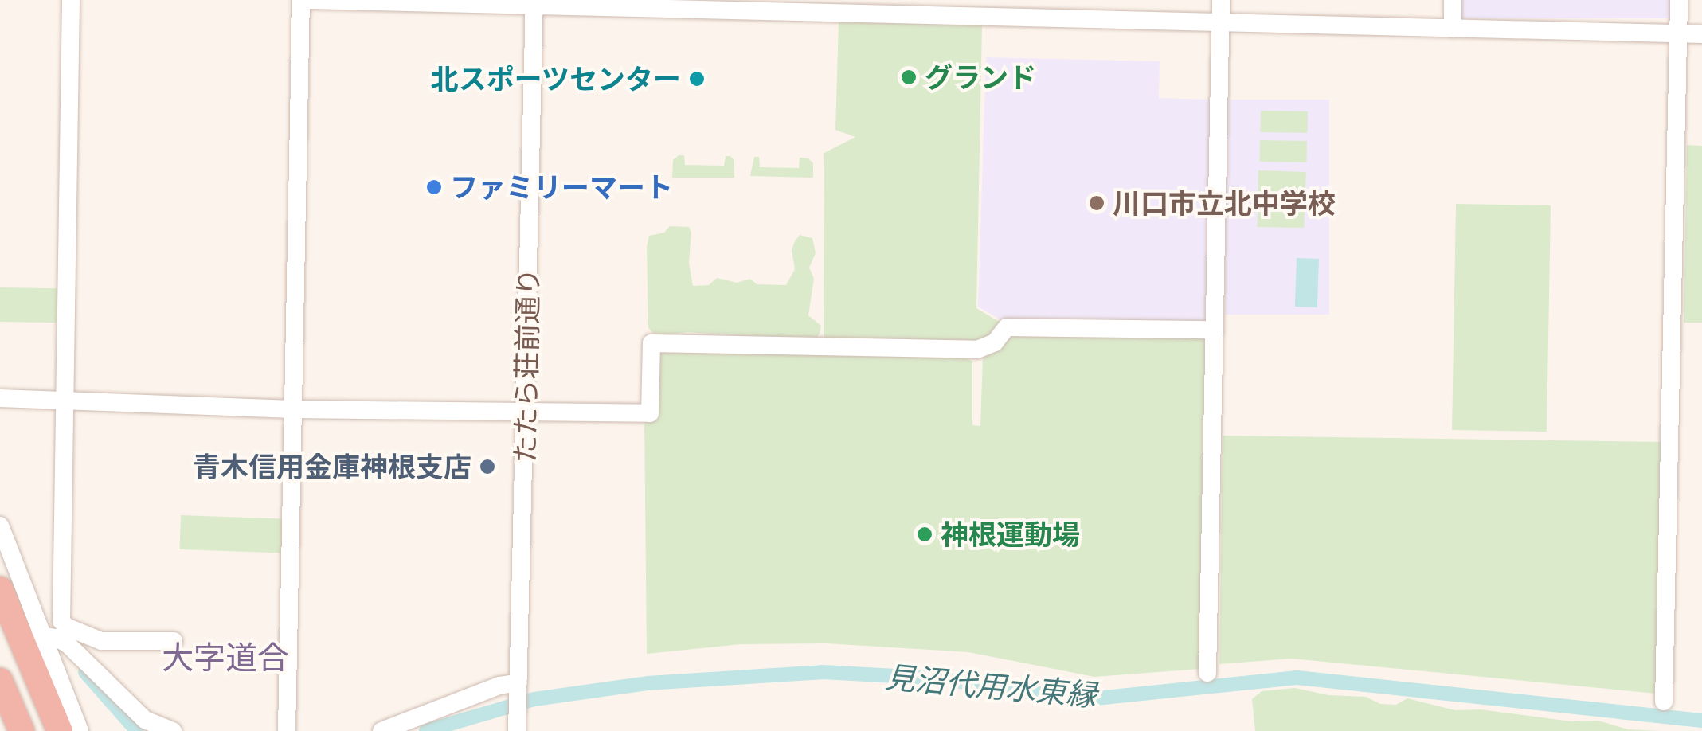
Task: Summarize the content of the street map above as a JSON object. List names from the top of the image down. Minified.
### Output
{"streets":{"street":["たたら荘前通り"]},"districts":["大字道合"],"water":["見沼代用水東縁"],"places":["グランド","北スポーツセンター","ファミリーマート","川口市立北中学校","青木信用金庫神根支店","神根運動場"]}
